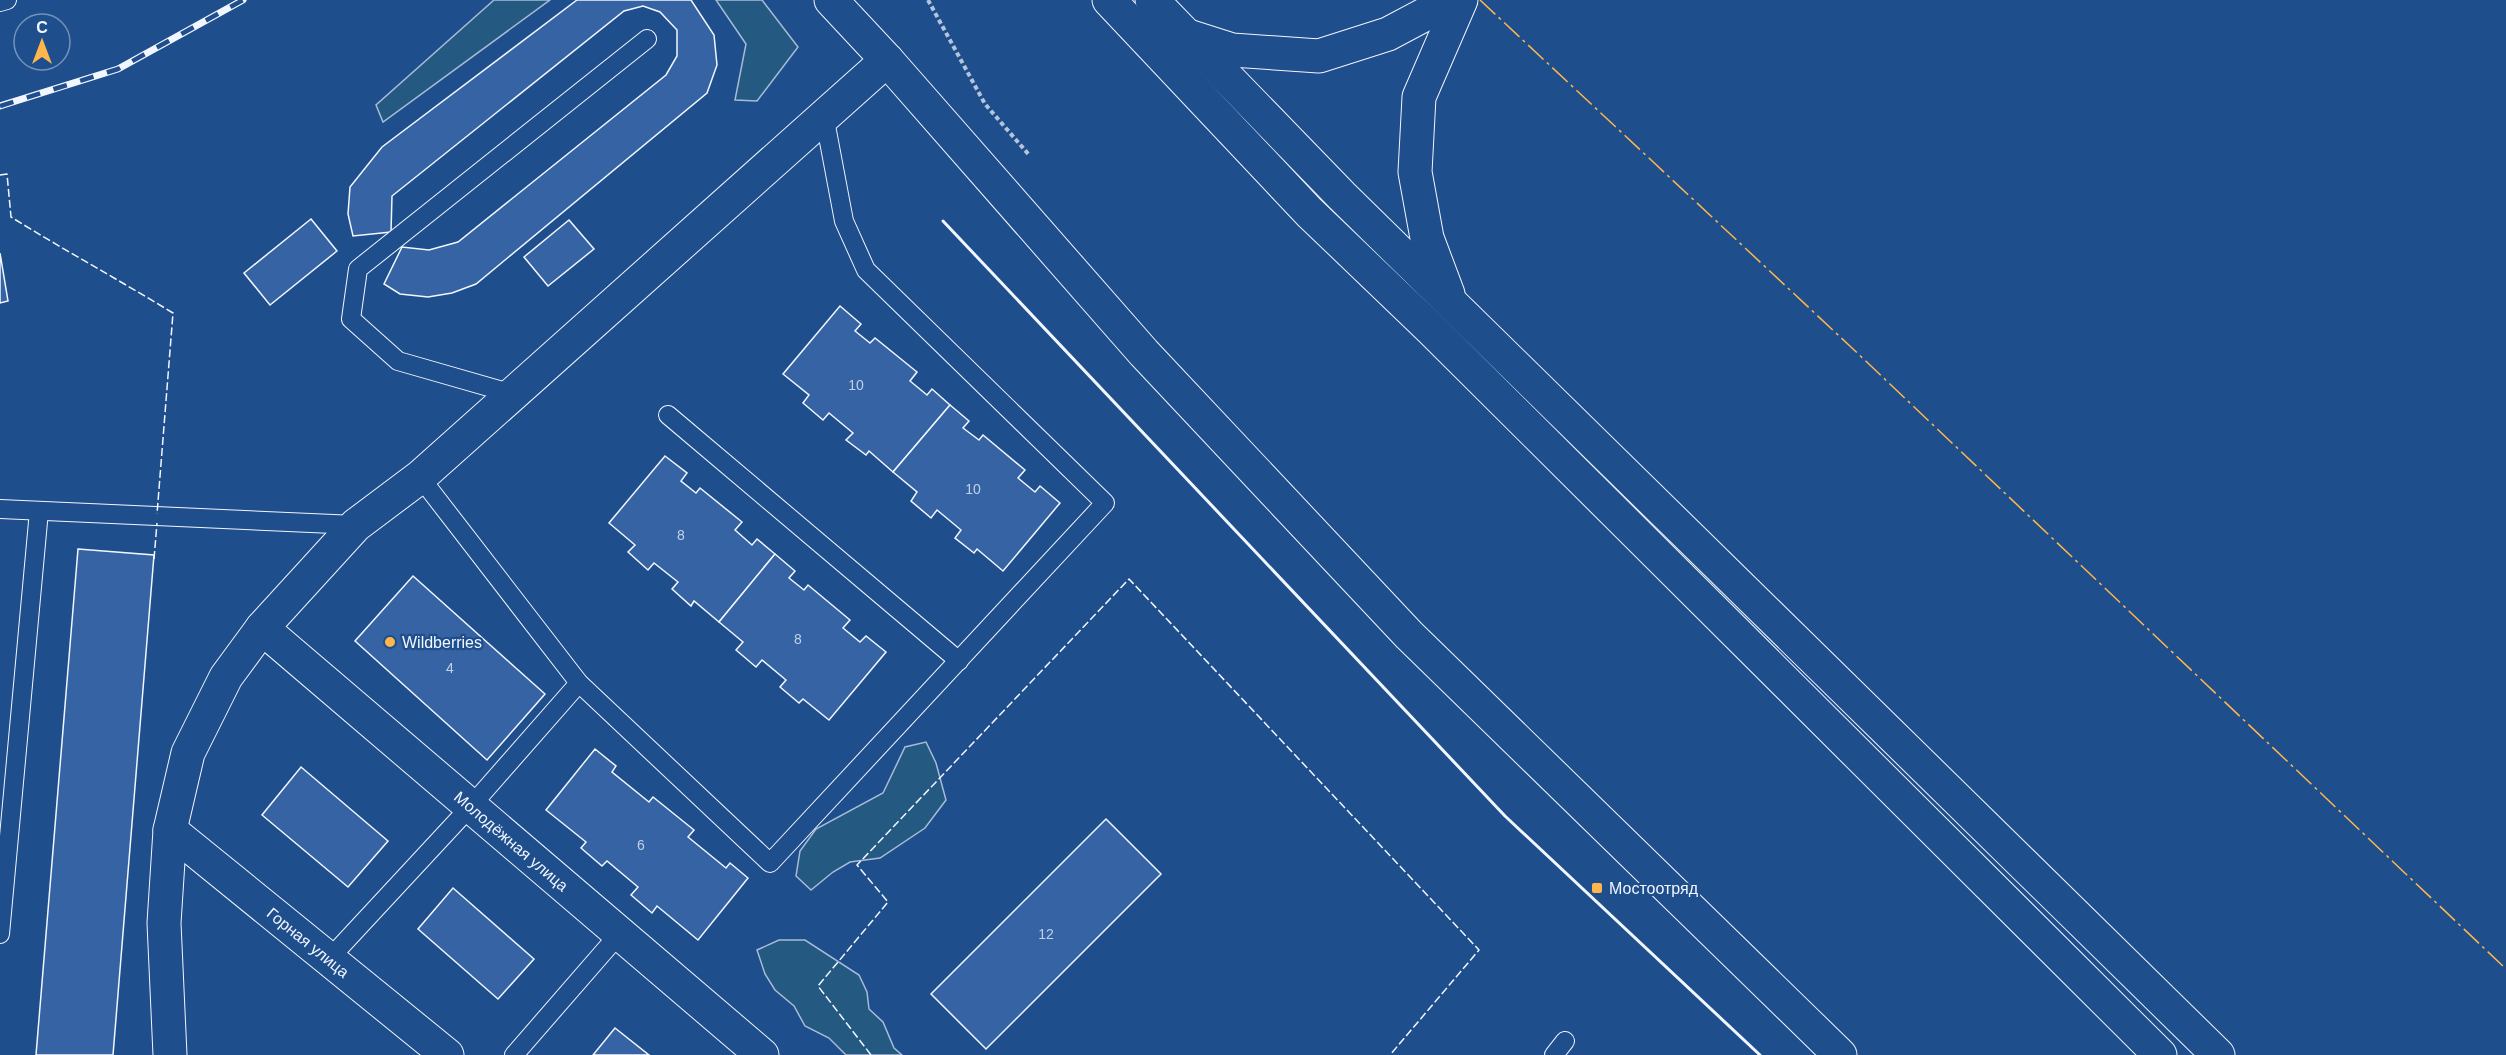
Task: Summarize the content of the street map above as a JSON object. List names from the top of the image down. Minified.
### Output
{"streets":{"main road":["Молодёжная улица","Горная улица"]},"places":{"other":["Wildberries"],"transit":["Мостоотряд"]},"house_numbers":["10","10","8","8","4","6","12"],"north":"top"}
